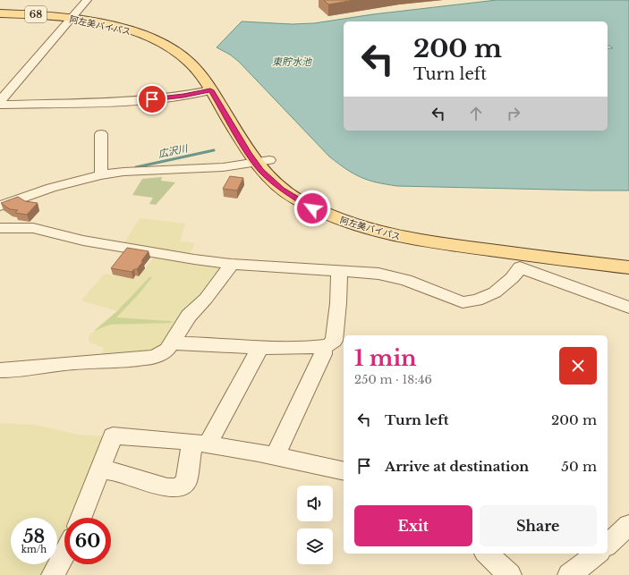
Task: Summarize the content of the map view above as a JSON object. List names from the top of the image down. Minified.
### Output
{"streets":{"main road":["68","阿左美バイパス"]},"water":["東貯水池","広沢川"],"page":{"turn":["200 m","Turn left"],"heading":["1 min","250 m · 18:46"],"list":[{"name":"Turn left","value":"200 m"},{"name":"Arrive at destination","value":"50 m"}],"buttons":["Exit","Share"],"speed":"58 km/h","limit":"60"}}
